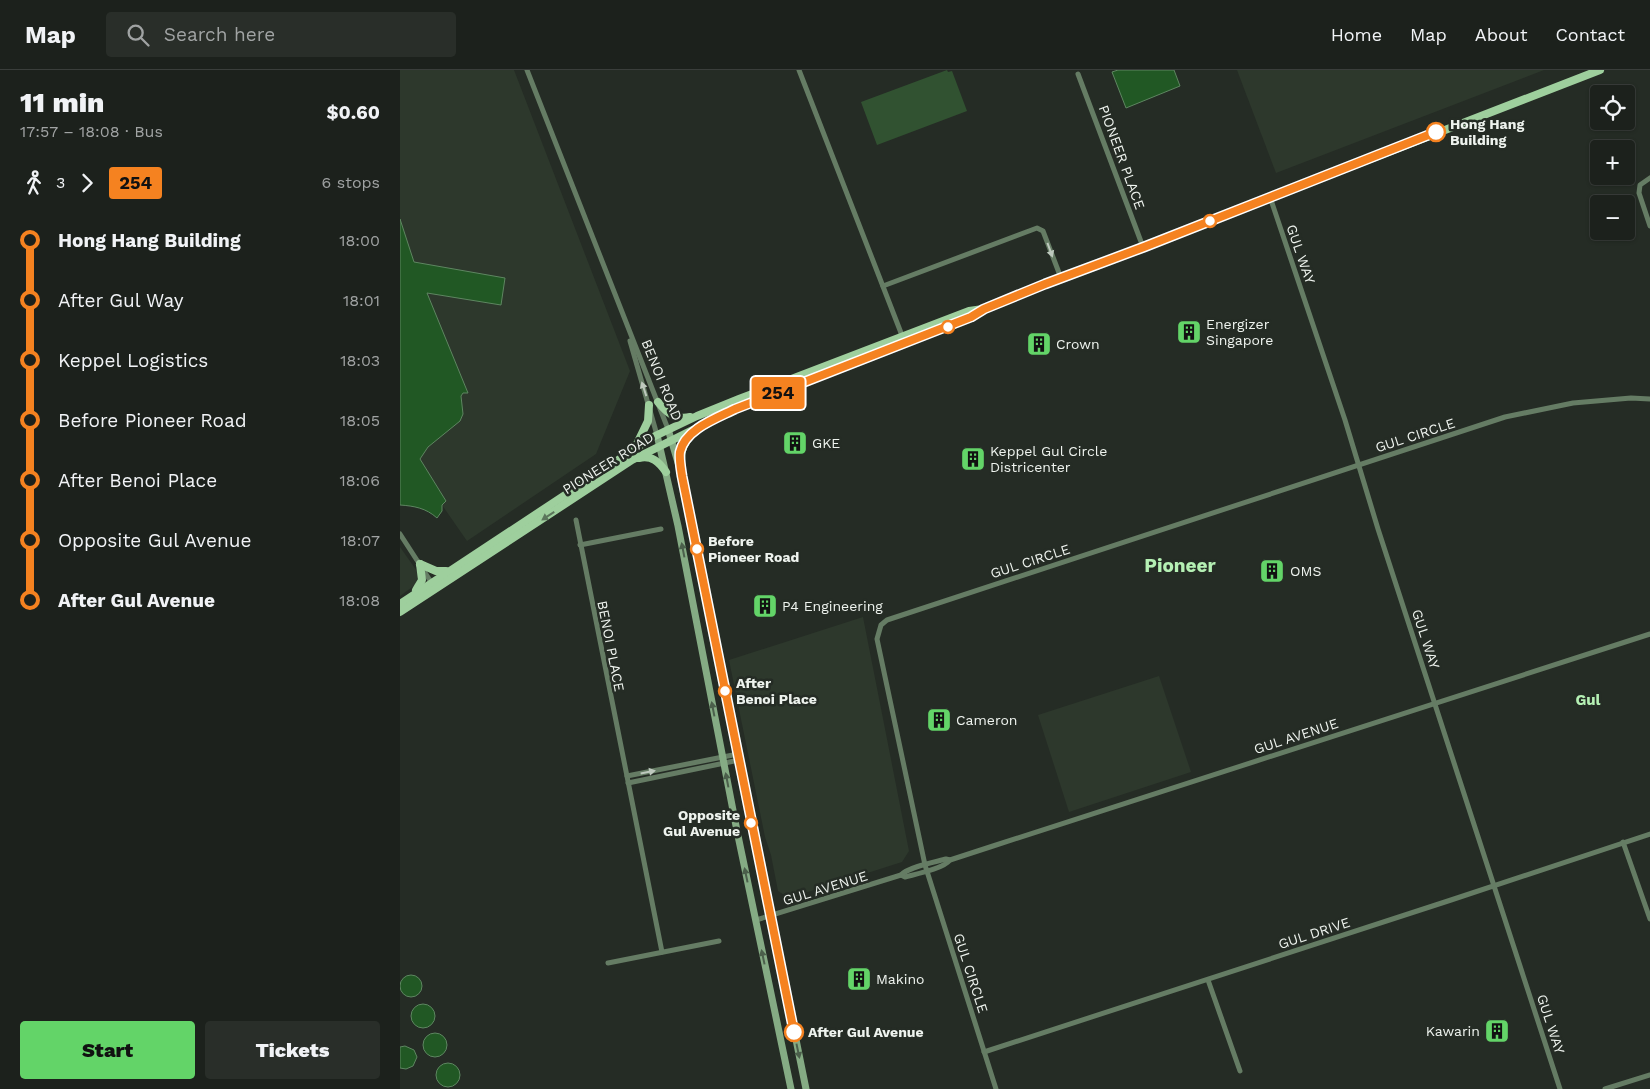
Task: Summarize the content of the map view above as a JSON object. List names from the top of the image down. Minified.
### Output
{"streets":{"main road":["BENOI ROAD","PIONEER ROAD"],"street":["PIONEER PLACE","GUL WAY","GUL CIRCLE","BENOI PLACE","GUL AVENUE","GUL DRIVE"]},"crossings":[["PIONEER PLACE","PIONEER ROAD"],["GUL WAY","GUL CIRCLE"],["GUL WAY","PIONEER ROAD"],["GUL WAY","GUL AVENUE"],["GUL WAY","GUL DRIVE"],["BENOI ROAD","PIONEER ROAD"],["BENOI ROAD","GUL AVENUE"],["GUL CIRCLE","GUL AVENUE"],["GUL CIRCLE","GUL DRIVE"]],"districts":["Pioneer","Gul"],"places":{"other":["Hong Hang Building","Before Pioneer Road","After Benoi Place","Opposite Gul Avenue","After Gul Avenue"],"building":["Energizer Singapore","Crown","GKE","Keppel Gul Circle Districenter","OMS","P4 Engineering","Cameron","Makino","Kawarin"]},"lines":["bus line 254"],"page":{"header":"Map","search":"Search here","nav":["Home","Map","About","Contact"],"heading":["11 min","17:57 – 18:08 · Bus","$0.60"],"on_map":"254","map_buttons":["+","−"],"legs":["3","254","6 stops"],"list":[{"name":"Hong Hang Building","value":"18:00"},{"name":"After Gul Way","value":"18:01"},{"name":"Keppel Logistics","value":"18:03"},{"name":"Before Pioneer Road","value":"18:05"},{"name":"After Benoi Place","value":"18:06"},{"name":"Opposite Gul Avenue","value":"18:07"},{"name":"After Gul Avenue","value":"18:08"}],"buttons":["Start","Tickets"]}}
